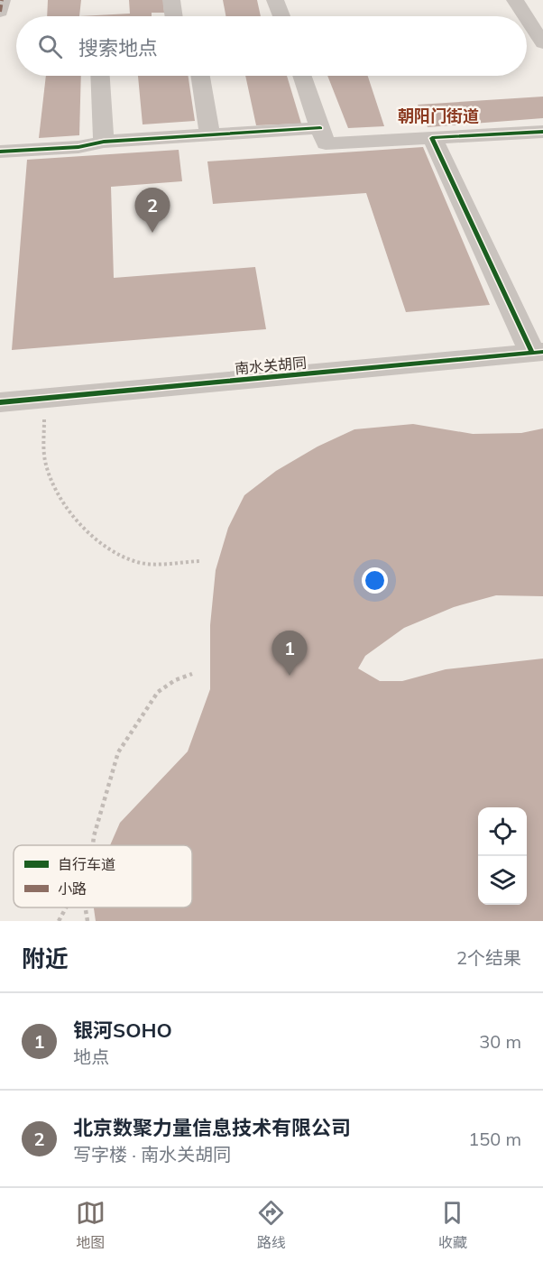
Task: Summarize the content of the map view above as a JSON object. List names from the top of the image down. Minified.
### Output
{"streets":{"street":["南水关胡同"]},"districts":["朝阳门街道"],"legend":["自行车道","小路"],"page":{"search":"搜索地点","pins":["2","1"],"heading":["附近","2个结果"],"list":[{"mark":"1","name":"银河SOHO","note":"地点","value":"30 m"},{"mark":"2","name":"北京数聚力量信息技术有限公司","note":"写字楼 · 南水关胡同","value":"150 m"}],"nav":["地图","路线","收藏"]}}
